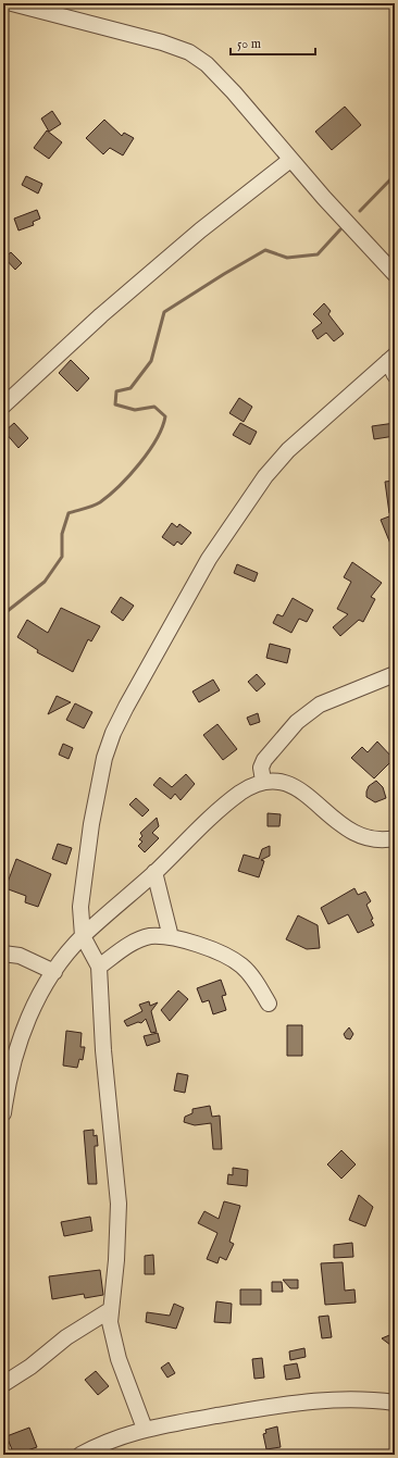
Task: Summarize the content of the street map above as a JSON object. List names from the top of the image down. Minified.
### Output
{"scale_bar":"50 m"}
